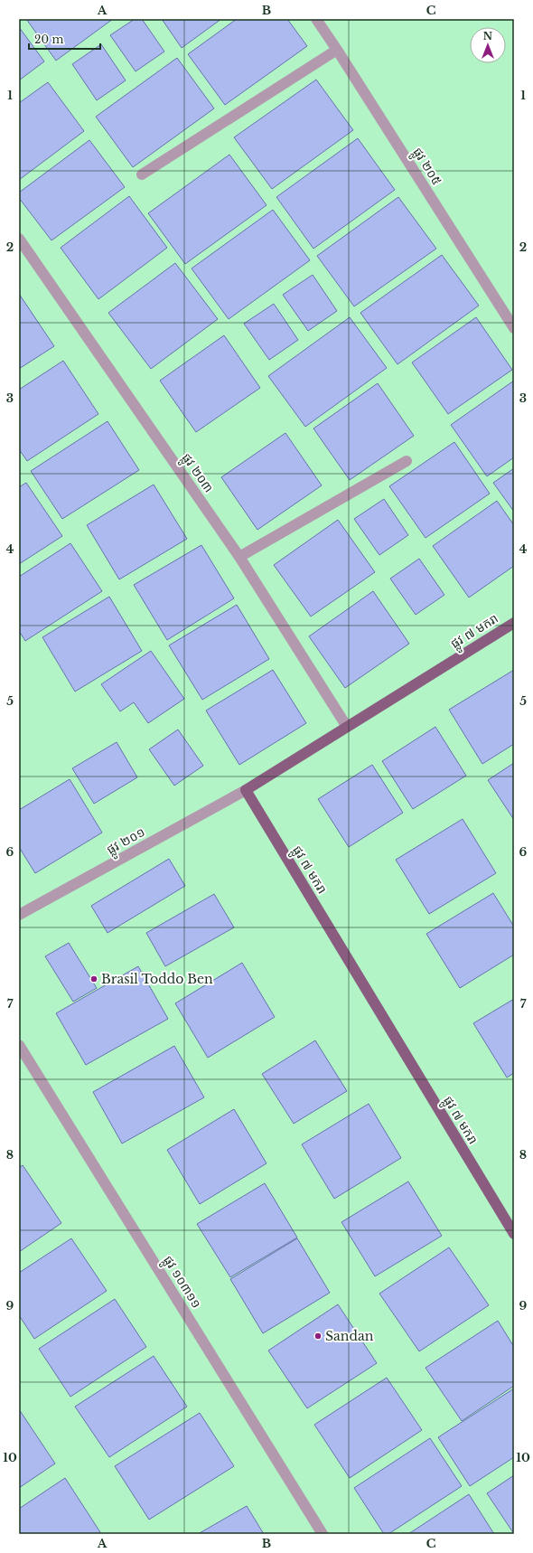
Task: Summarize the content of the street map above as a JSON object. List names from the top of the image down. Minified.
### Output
{"streets":{"main road":["ផ្លូវ ៧ មករា"],"street":["ផ្លូវ ២០៥","ផ្លូវ ២០៣","ផ្លូវ ២០១","ផ្លូវ ១០៣១១"]},"crossings":[["ផ្លូវ ២០៣","ផ្លូវ ៧ មករា"],["ផ្លូវ ៧ មករា","ផ្លូវ ២០១"]],"places":["Brasil Toddo Ben","Sandan"],"scale_bar":"20 m","north":"top","grid":{"columns":["A","B","C"],"rows":["1","2","3","4","5","6","7","8","9","10"]}}
